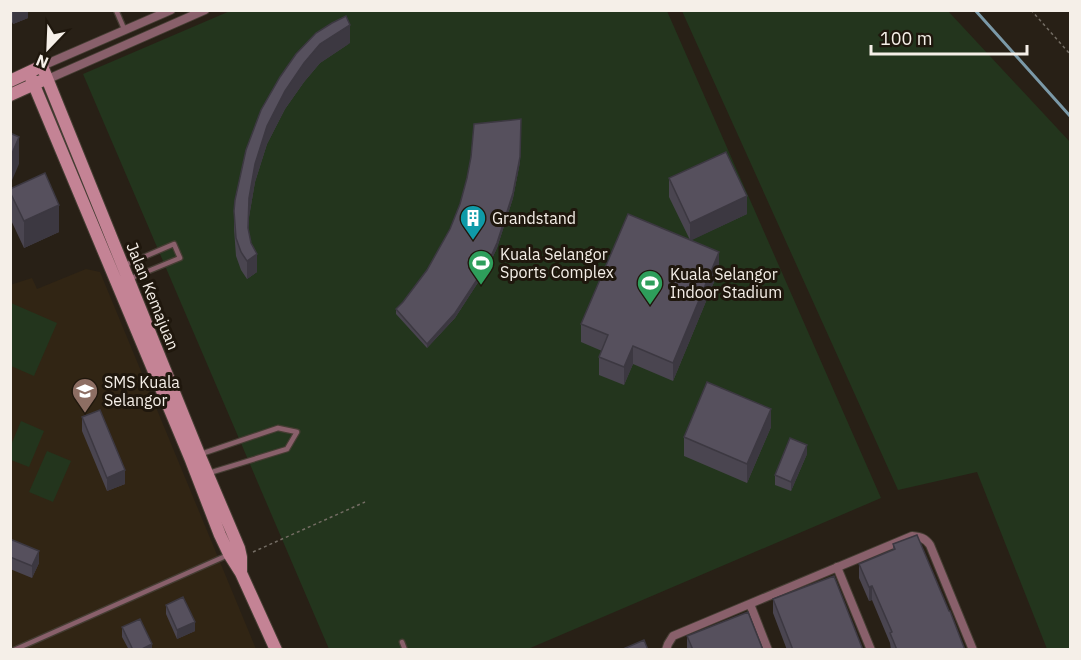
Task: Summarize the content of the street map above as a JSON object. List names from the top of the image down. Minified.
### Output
{"streets":{"street":["Jalan Kemajuan"]},"places":{"building":["Grandstand"],"sports":["Kuala Selangor Sports Complex","Kuala Selangor Indoor Stadium"],"school or university":["SMS Kuala Selangor"]},"scale_bar":"100 m","north":"bottom left"}
